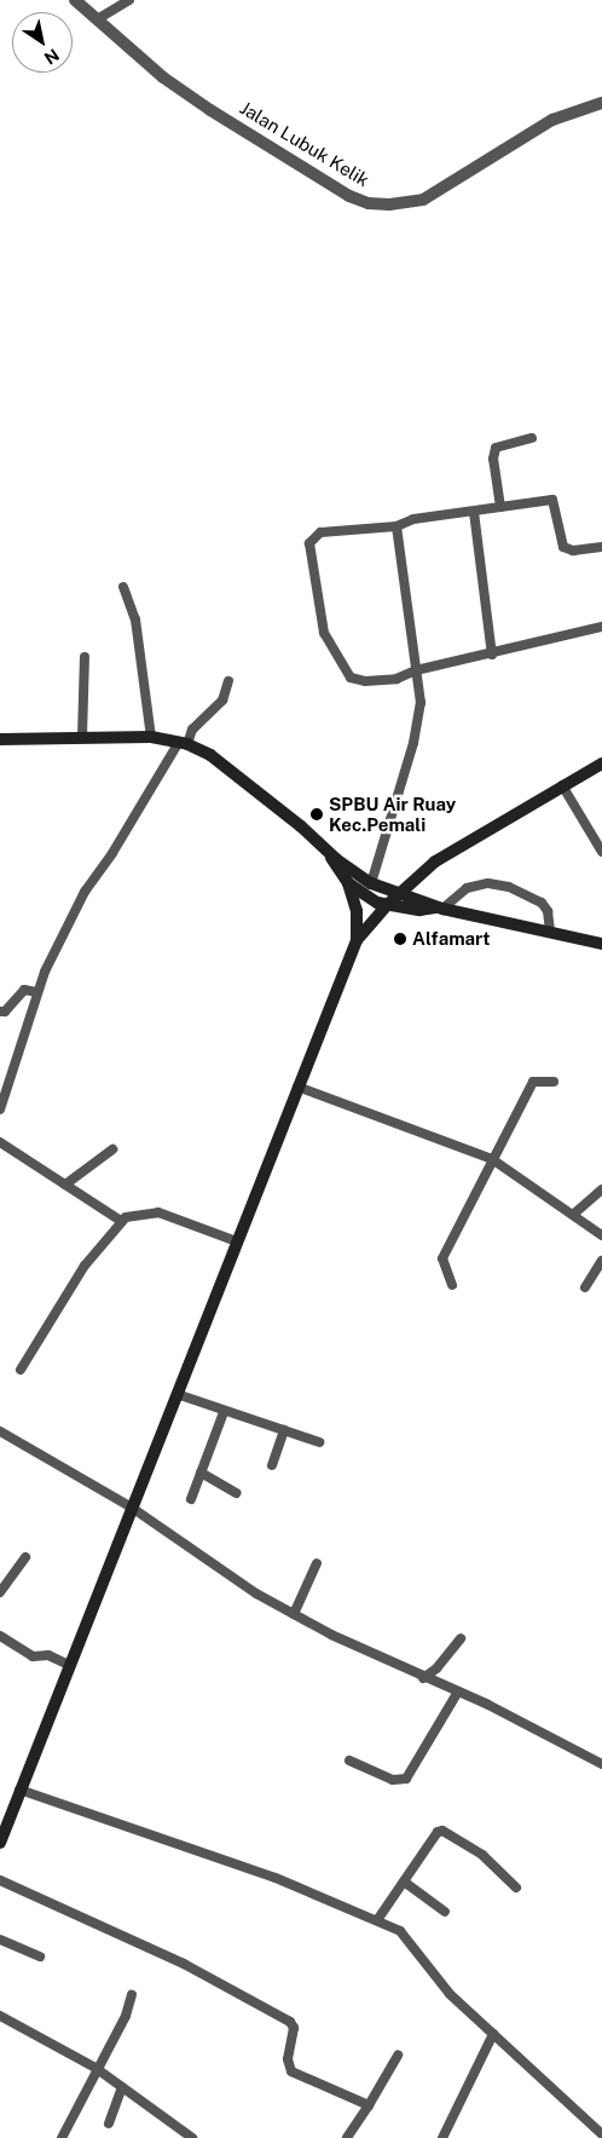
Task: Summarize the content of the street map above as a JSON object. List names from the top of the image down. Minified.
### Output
{"streets":{"street":["Jalan Lubuk Kelik"]},"places":["SPBU Air Ruay Kec.Pemali","Alfamart"],"north":"bottom right"}
